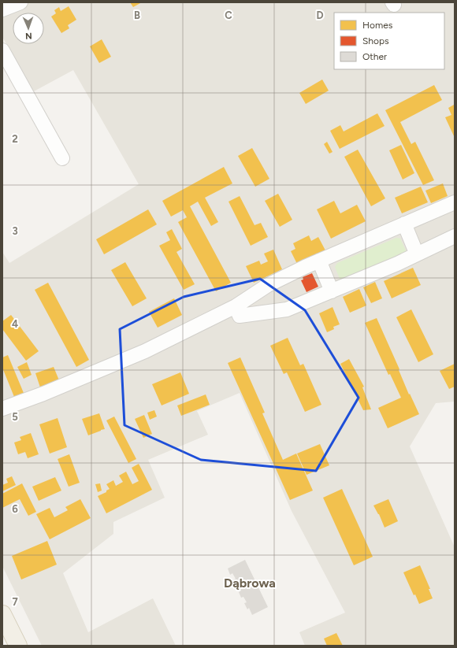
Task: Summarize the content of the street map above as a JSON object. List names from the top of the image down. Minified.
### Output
{"districts":["Dąbrowa"],"legend":["Homes","Shops","Other"],"north":"bottom","grid":{"columns":["B","C","D"],"rows":["2","3","4","5","6","7"]}}
